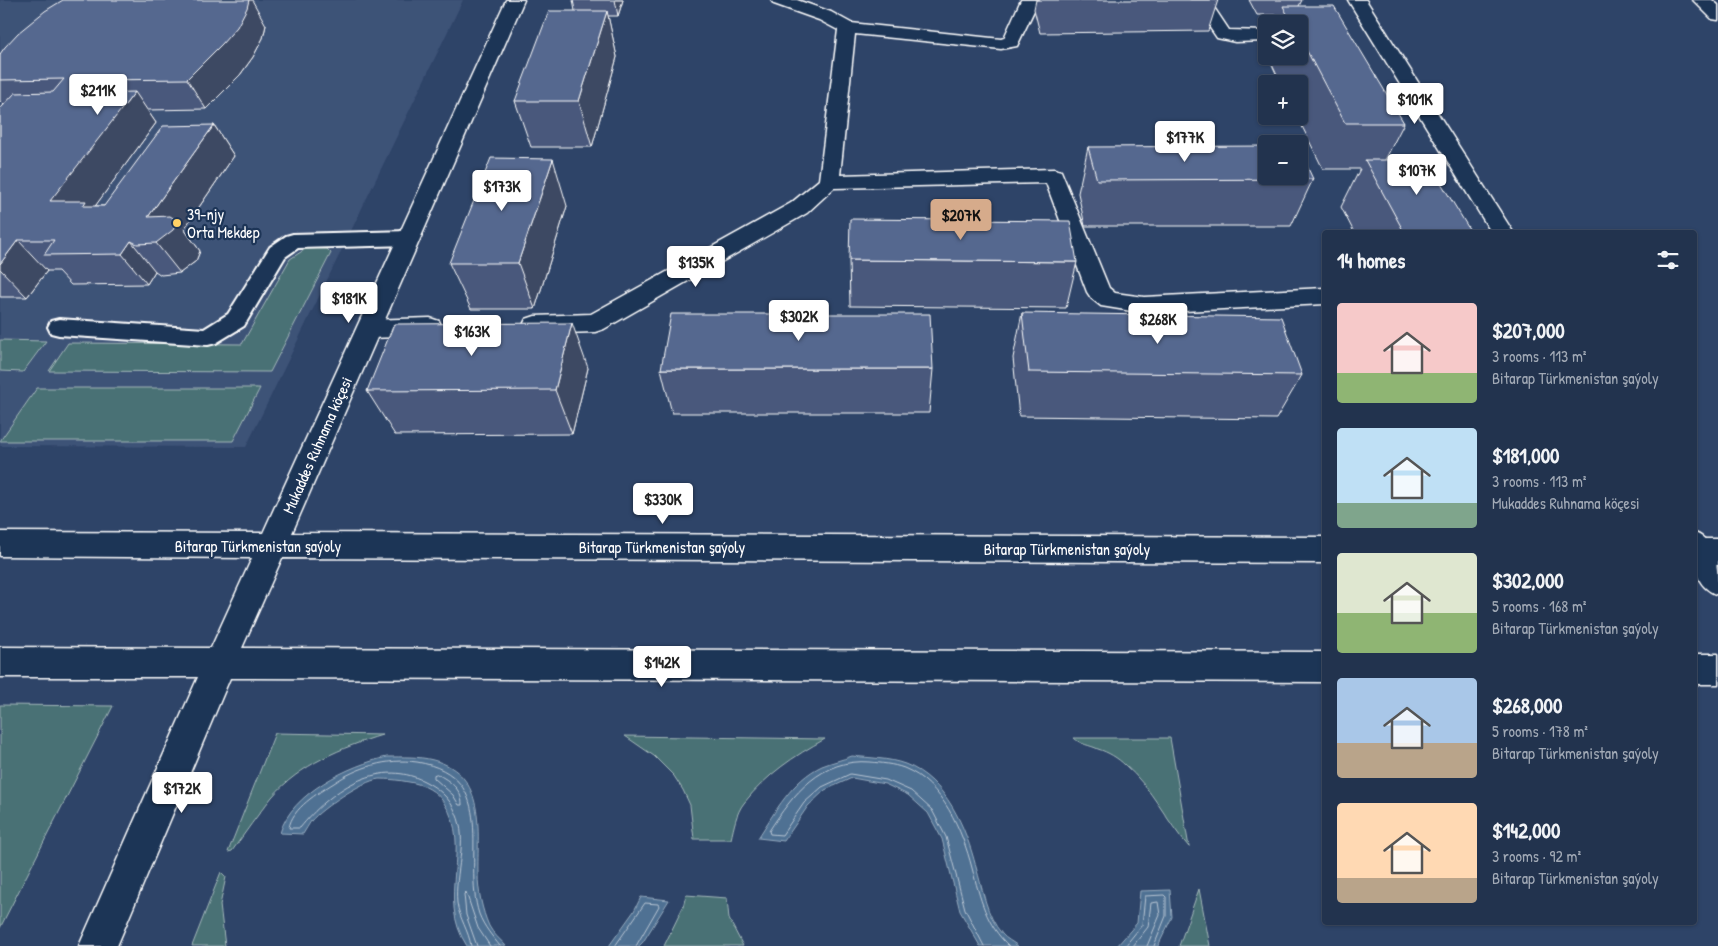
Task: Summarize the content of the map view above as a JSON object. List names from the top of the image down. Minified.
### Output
{"streets":{"street":["Mukaddes Ruhnama köçesi","Bitarap Türkmenistan şaýoly"]},"crossings":[["Mukaddes Ruhnama köçesi","Bitarap Türkmenistan şaýoly"]],"places":["39-njy Orta Mekdep"],"page":{"map_buttons":["+","−"],"price":["$211K","$101K","$177K","$107K","$173K","$207K","$135K","$181K","$302K","$268K","$163K","$330K","$142K","$172K"],"heading":"14 homes","list":[{"name":"$207,000","note":"3 rooms · 113 m² · Bitarap Türkmenistan şaýoly"},{"name":"$181,000","note":"3 rooms · 113 m² · Mukaddes Ruhnama köçesi"},{"name":"$302,000","note":"5 rooms · 168 m² · Bitarap Türkmenistan şaýoly"},{"name":"$268,000","note":"5 rooms · 178 m² · Bitarap Türkmenistan şaýoly"},{"name":"$142,000","note":"3 rooms · 92 m² · Bitarap Türkmenistan şaýoly"}]}}
